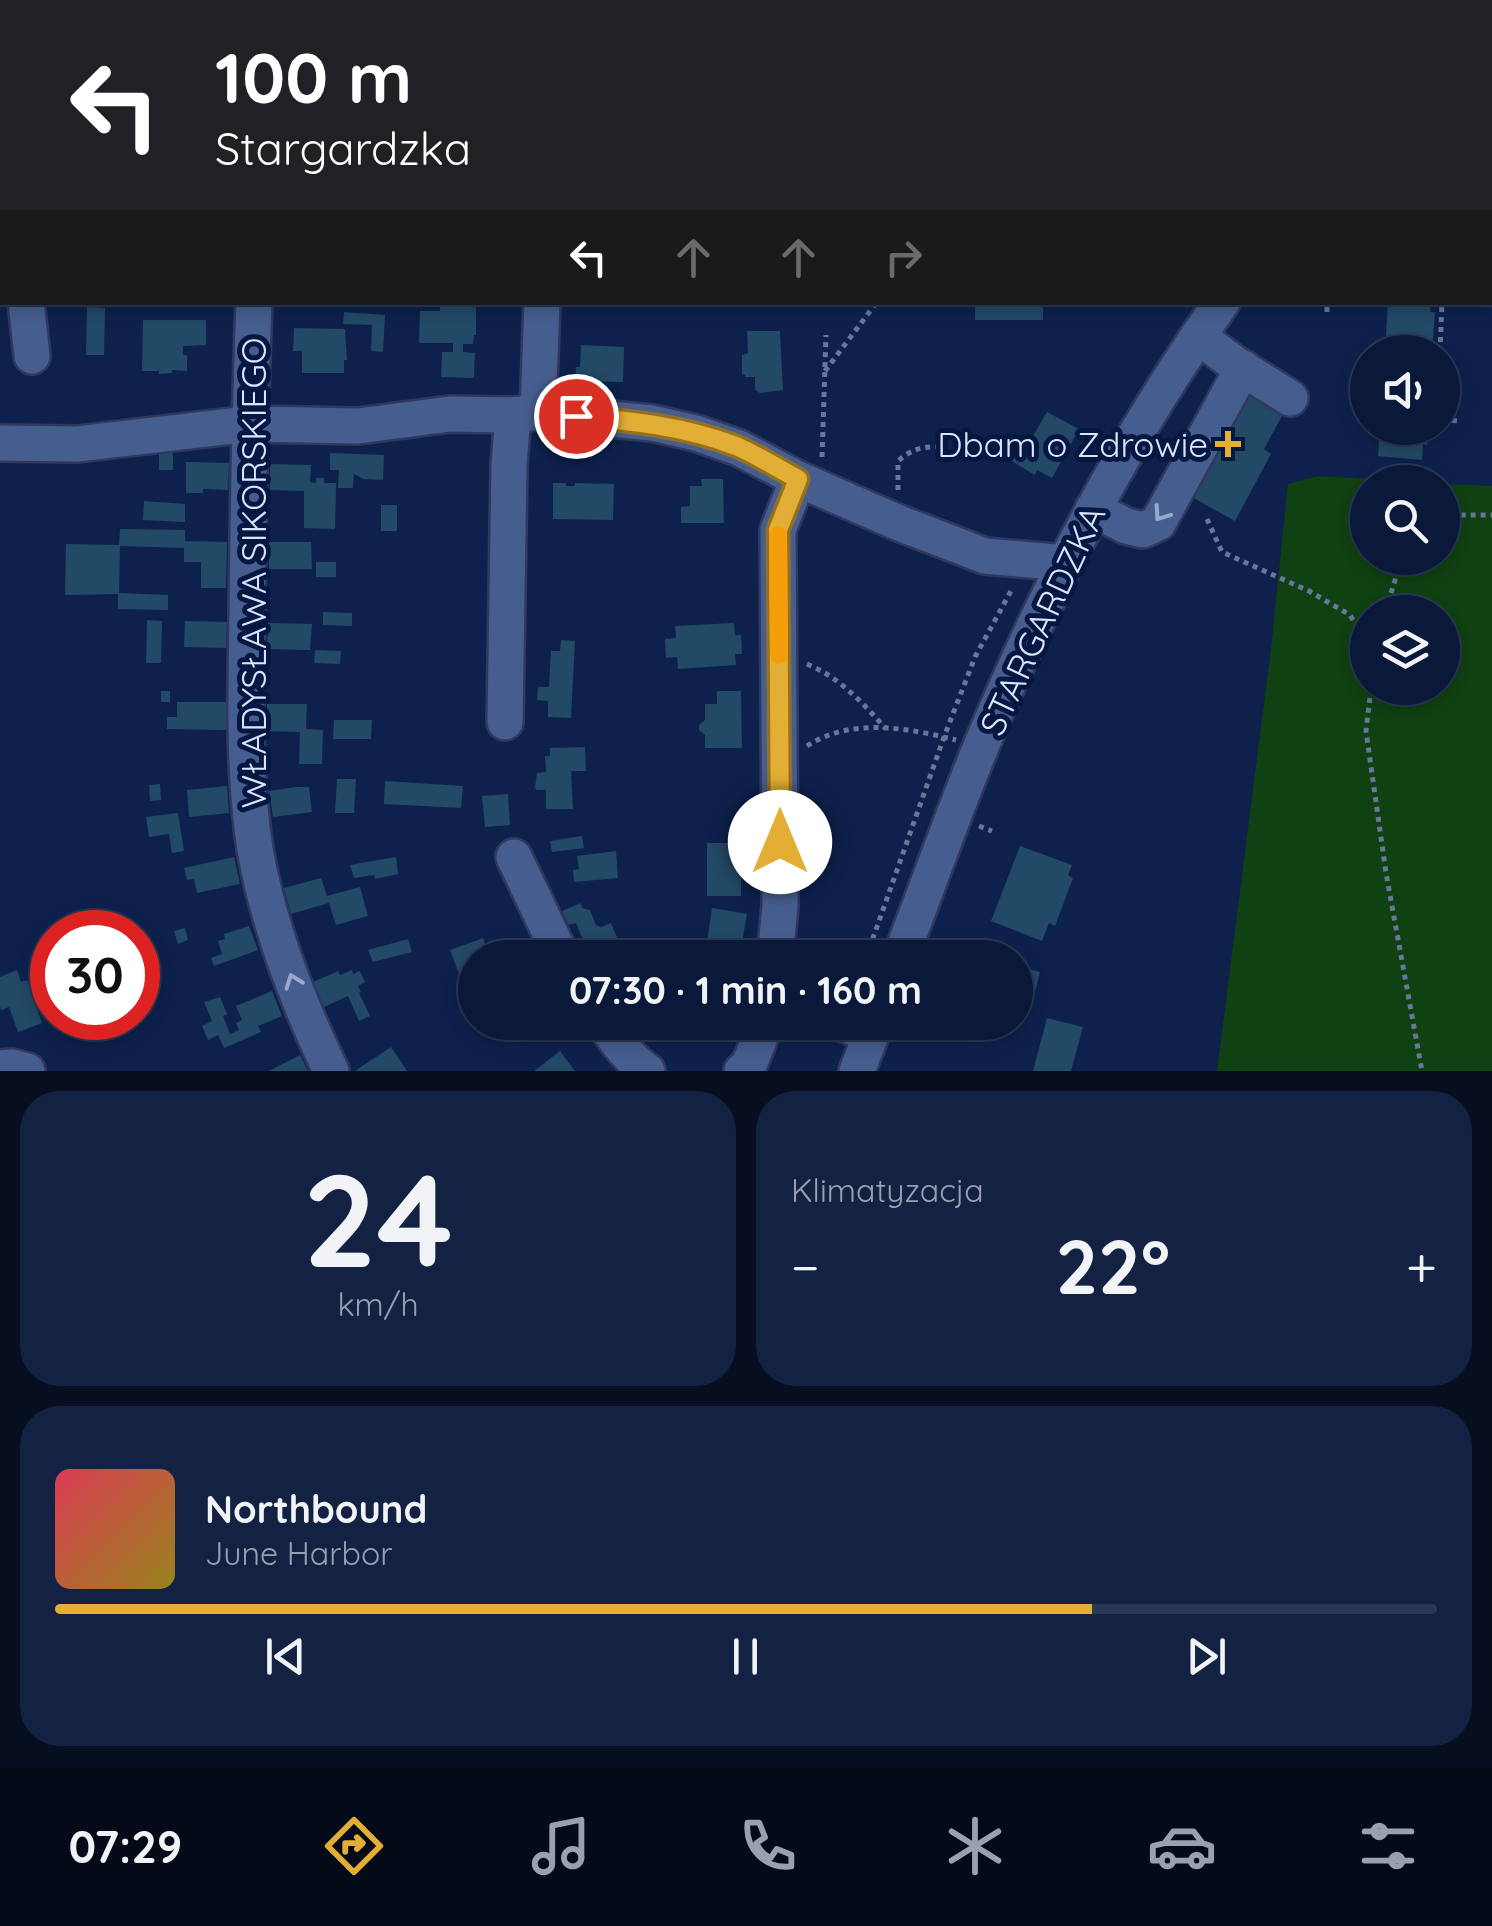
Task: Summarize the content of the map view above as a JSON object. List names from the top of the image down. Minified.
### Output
{"streets":{"street":["WŁADYSŁAWA SIKORSKIEGO","STARGARDZKA"]},"places":{"health":["Dbam o Zdrowie"]},"page":{"turn":["100 m","Stargardzka"],"limit":"30","trip":"07:30 · 1 min · 160 m","tile":[["24","km/h"],"Klimatyzacja"],"heat":["−","22°","+"],"song":["Northbound","June Harbor"],"tabs":"07:29"}}
